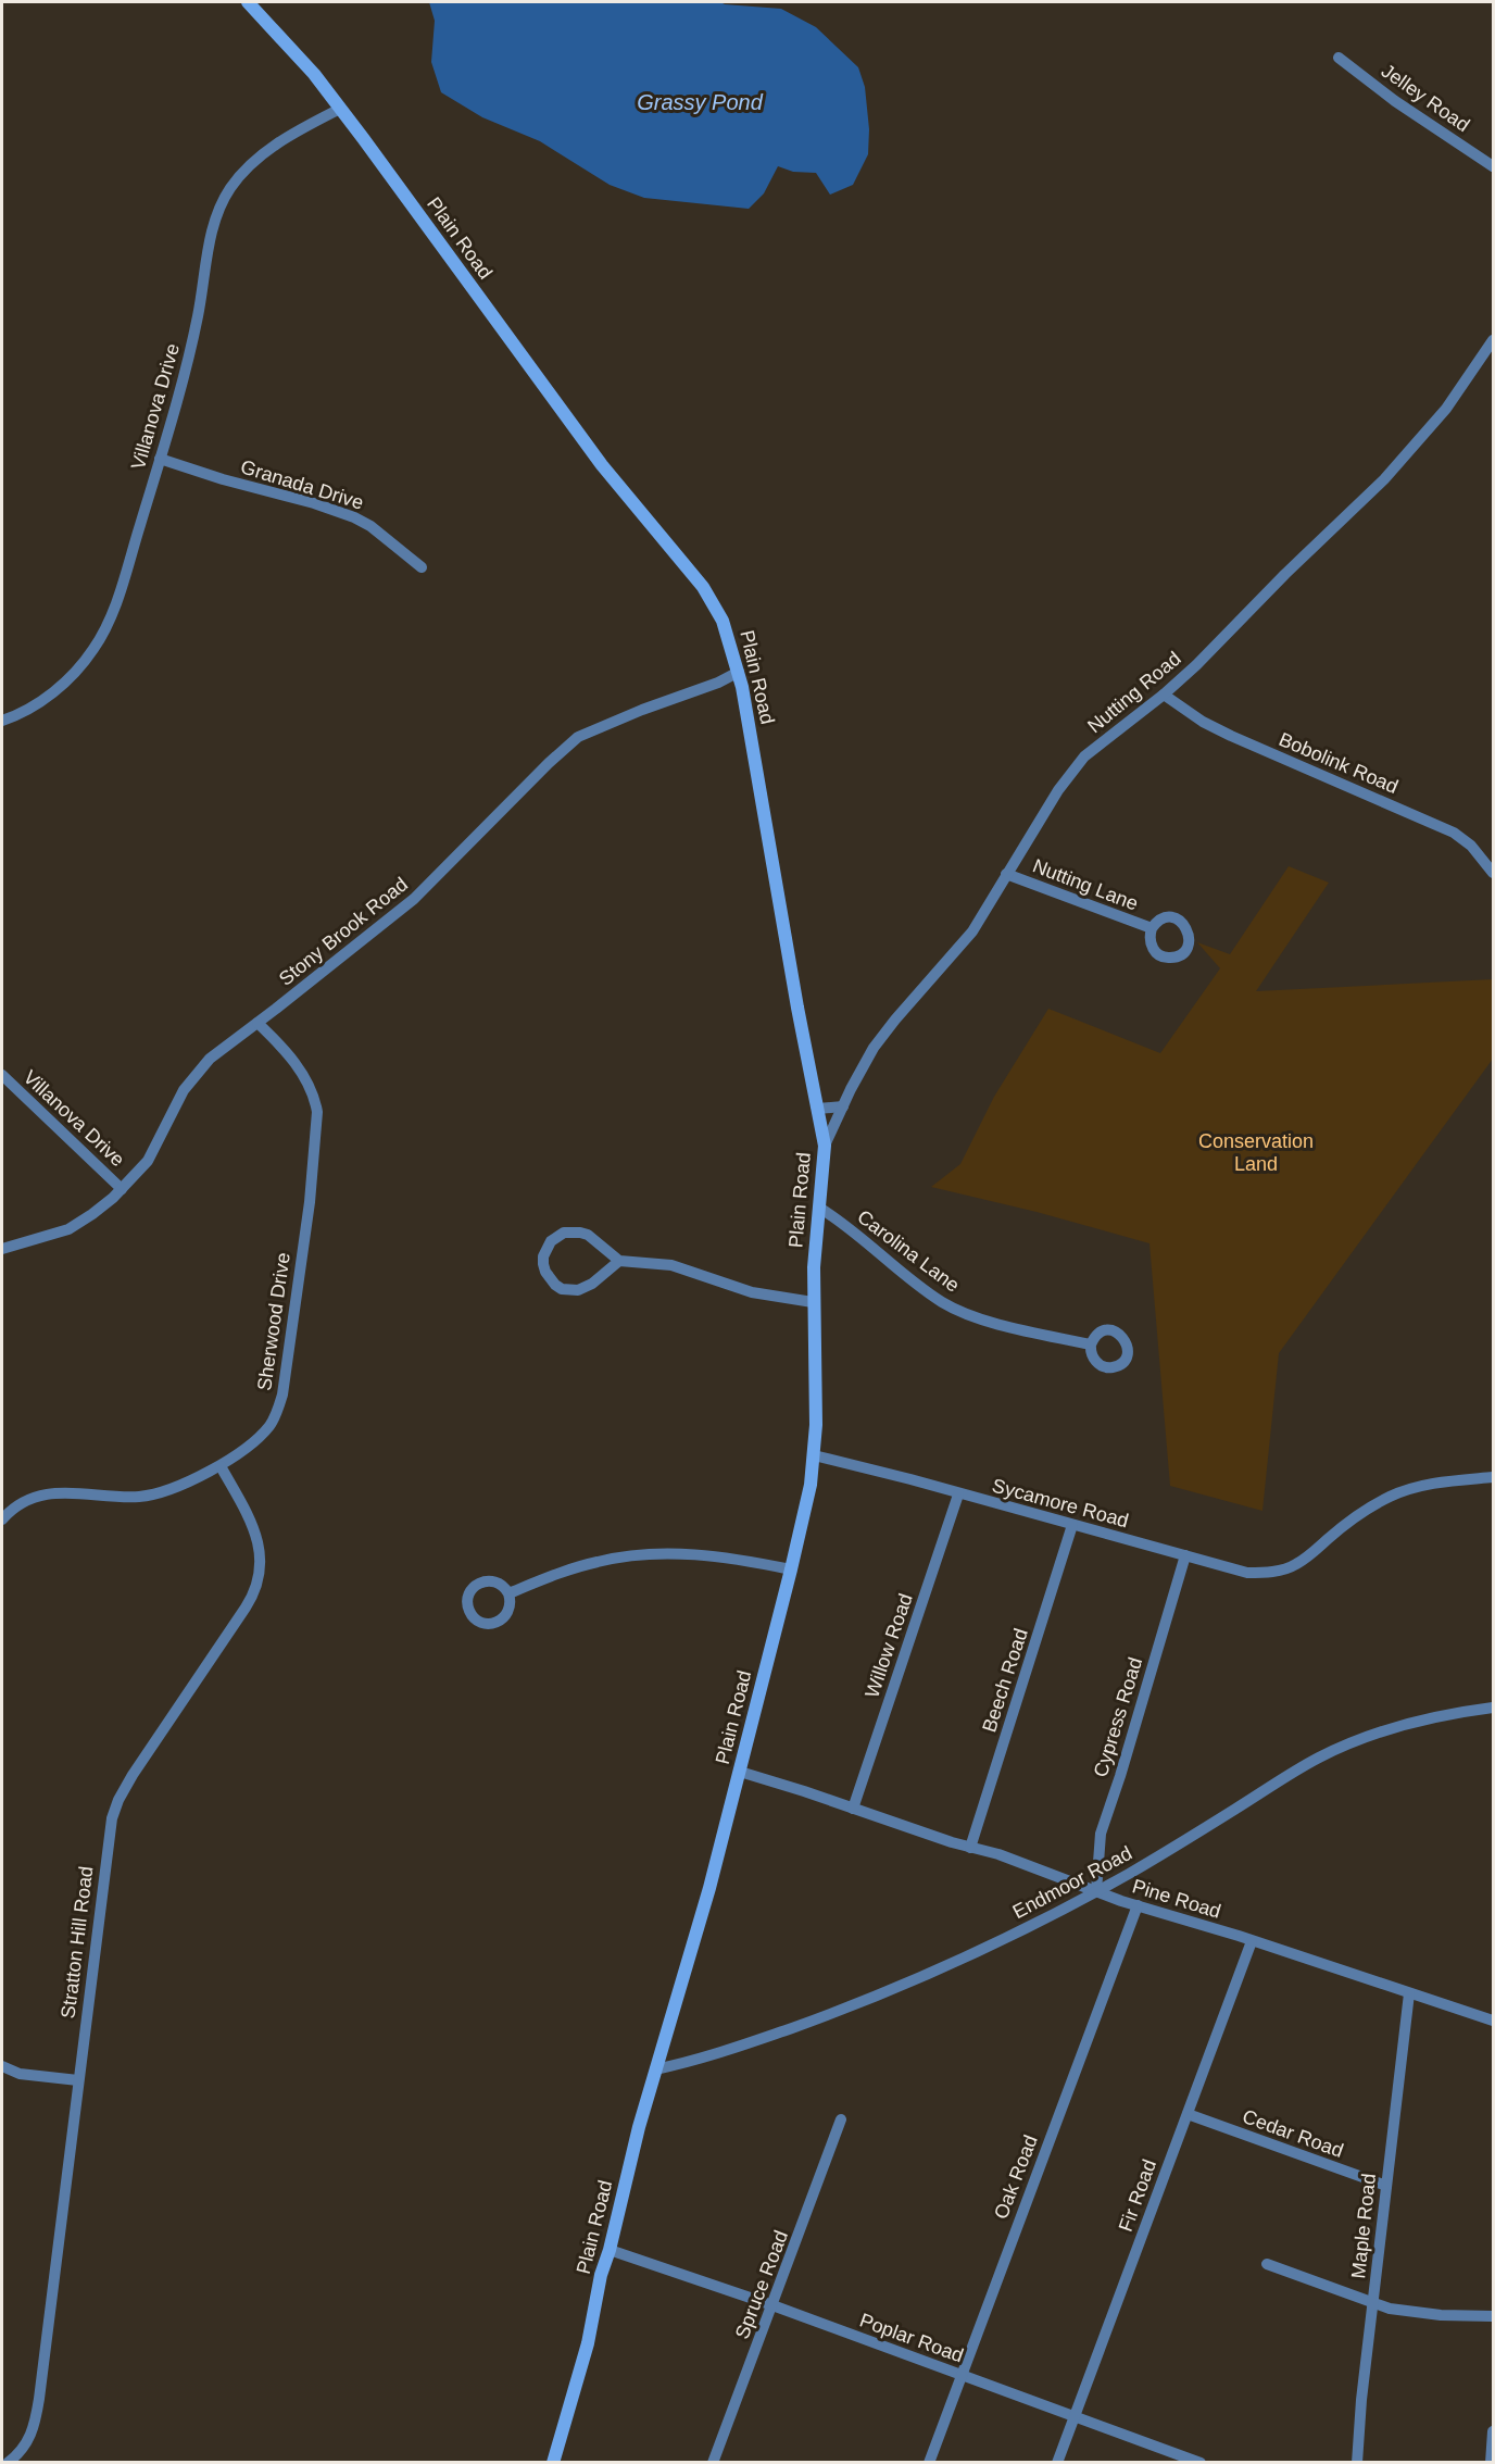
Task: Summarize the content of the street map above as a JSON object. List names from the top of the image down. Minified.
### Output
{"streets":{"main road":["Plain Road"],"street":["Jelley Road","Villanova Drive","Granada Drive","Nutting Road","Bobolink Road","Nutting Lane","Stony Brook Road","Carolina Lane","Sherwood Drive","Sycamore Road","Willow Road","Beech Road","Cypress Road","Endmoor Road","Pine Road","Stratton Hill Road","Cedar Road","Oak Road","Fir Road","Maple Road","Spruce Road","Poplar Road"]},"crossings":[["Plain Road","Villanova Drive"],["Plain Road","Nutting Road"],["Plain Road","Stony Brook Road"],["Plain Road","Carolina Lane"],["Plain Road","Sycamore Road"],["Plain Road","Endmoor Road"],["Plain Road","Pine Road"],["Plain Road","Poplar Road"],["Villanova Drive","Granada Drive"],["Villanova Drive","Stony Brook Road"],["Nutting Road","Bobolink Road"],["Nutting Road","Nutting Lane"],["Stony Brook Road","Sherwood Drive"],["Sherwood Drive","Stratton Hill Road"],["Sycamore Road","Willow Road"],["Sycamore Road","Beech Road"],["Sycamore Road","Cypress Road"],["Willow Road","Pine Road"],["Beech Road","Pine Road"],["Cypress Road","Endmoor Road"],["Cypress Road","Pine Road"],["Endmoor Road","Pine Road"],["Pine Road","Oak Road"],["Pine Road","Fir Road"],["Pine Road","Maple Road"],["Cedar Road","Fir Road"],["Cedar Road","Maple Road"],["Oak Road","Poplar Road"],["Fir Road","Poplar Road"],["Spruce Road","Poplar Road"]],"water":["Grassy Pond"],"parks":["Conservation Land"]}
